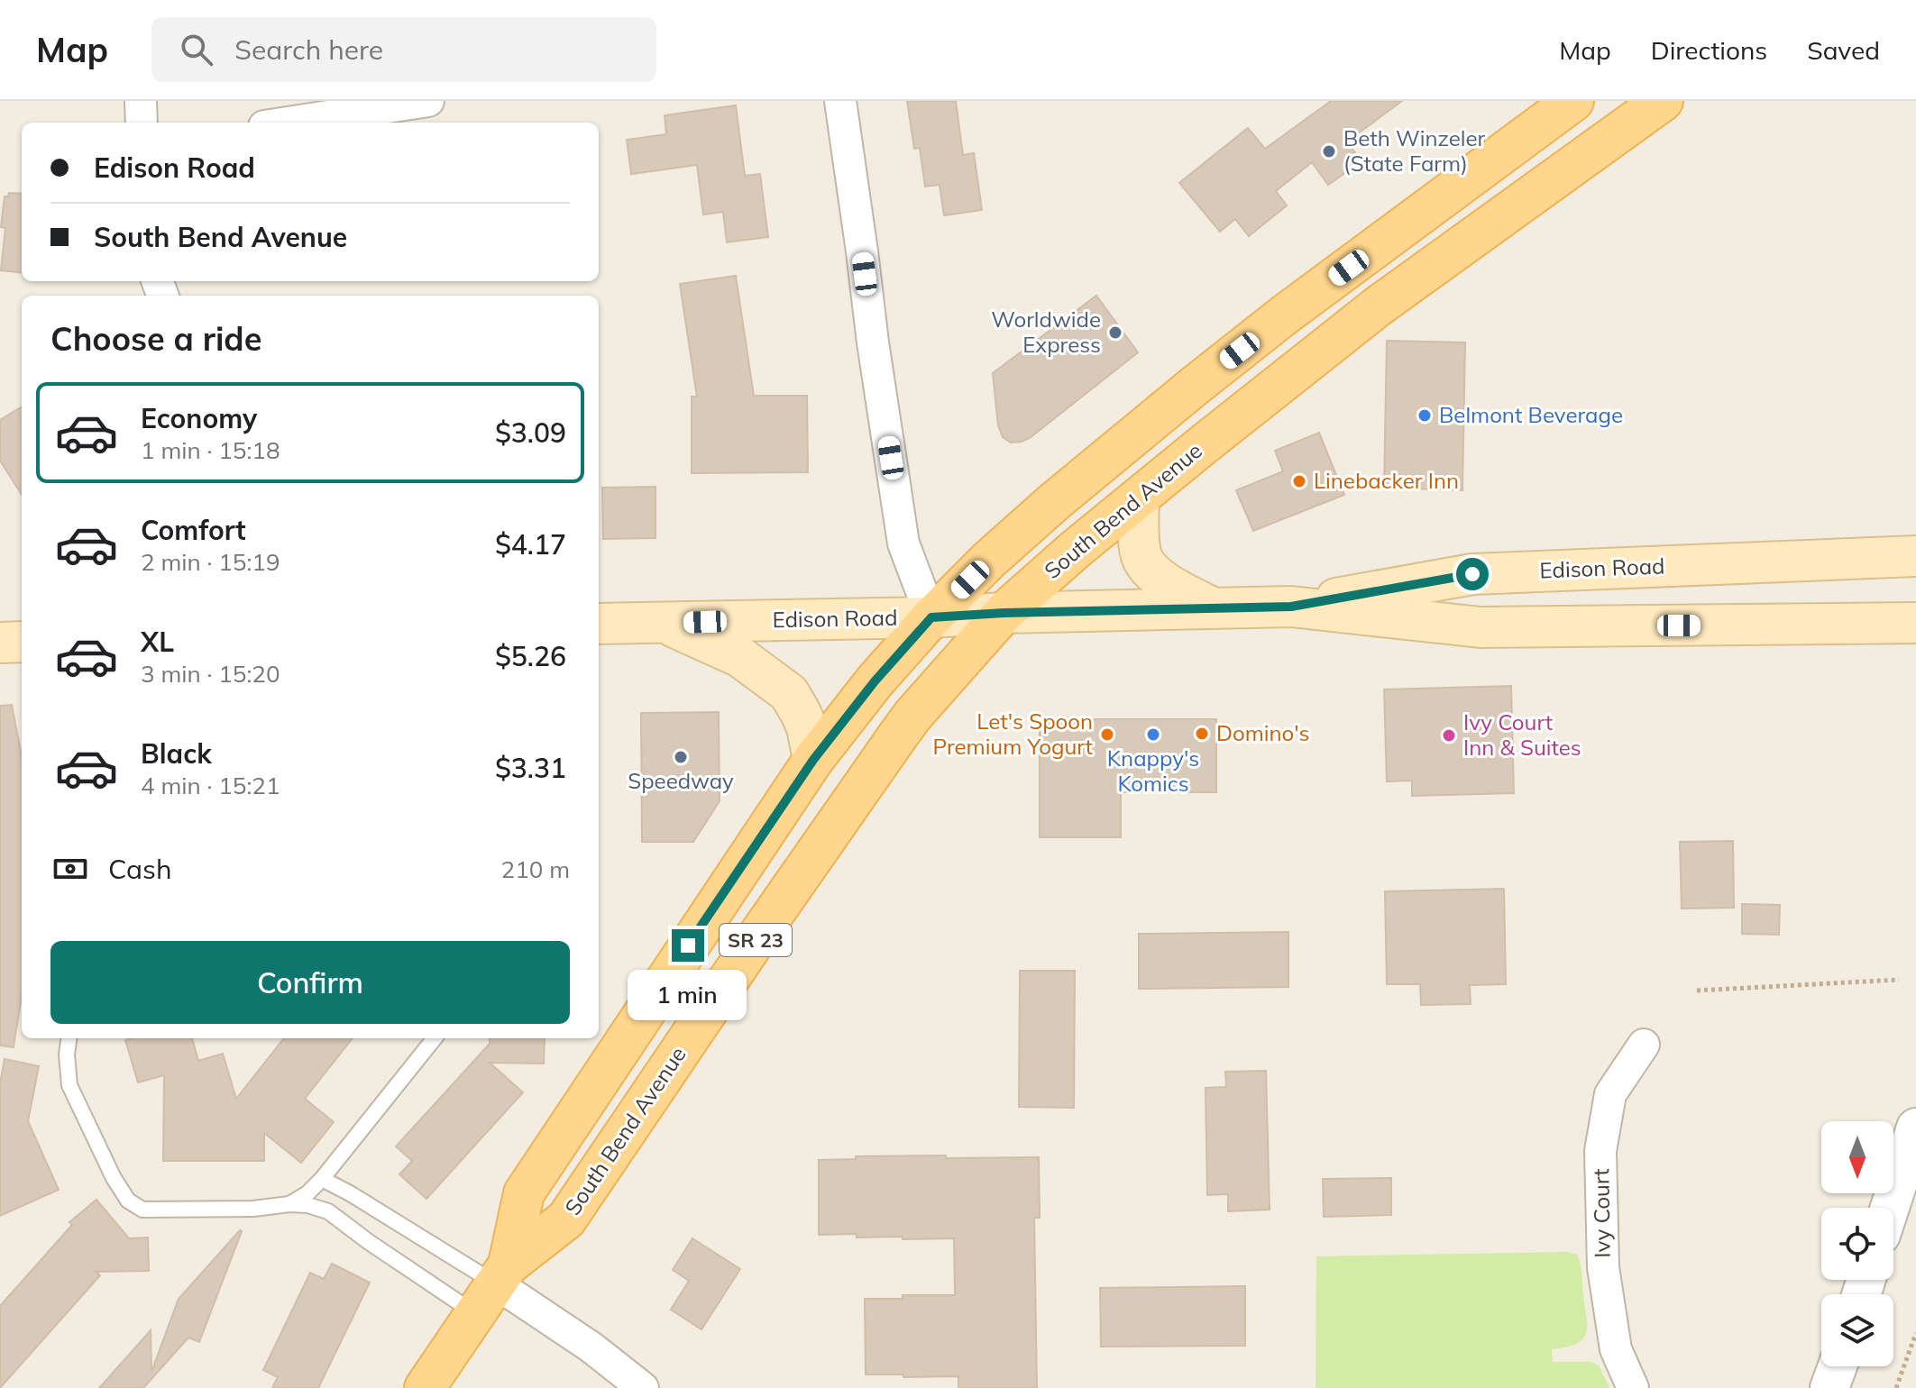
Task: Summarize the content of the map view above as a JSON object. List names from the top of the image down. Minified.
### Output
{"streets":{"main road":["South Bend Avenue","Edison Road","SR 23"],"street":["Ivy Court"]},"crossings":[["South Bend Avenue","Edison Road"]],"places":["Beth Winzeler (State Farm)","Worldwide Express","Belmont Beverage","Linebacker Inn","Domino's","Let's Spoon Premium Yogurt","Knappy's Komics","Ivy Court Inn & Suites","Speedway"],"north":"bottom","page":{"header":"Map","search":"Search here","nav":["Map","Directions","Saved"],"banner":["Edison Road","South Bend Avenue"],"heading":"Choose a ride","list":[{"name":"Economy","note":"1 min · 15:18","value":"$3.09"},{"name":"Comfort","note":"2 min · 15:19","value":"$4.17"},{"name":"XL","note":"3 min · 15:20","value":"$5.26"},{"name":"Black","note":"4 min · 15:21","value":"$3.31"}],"pay":["Cash","210 m"],"buttons":"Confirm","bubble":"1 min"}}
